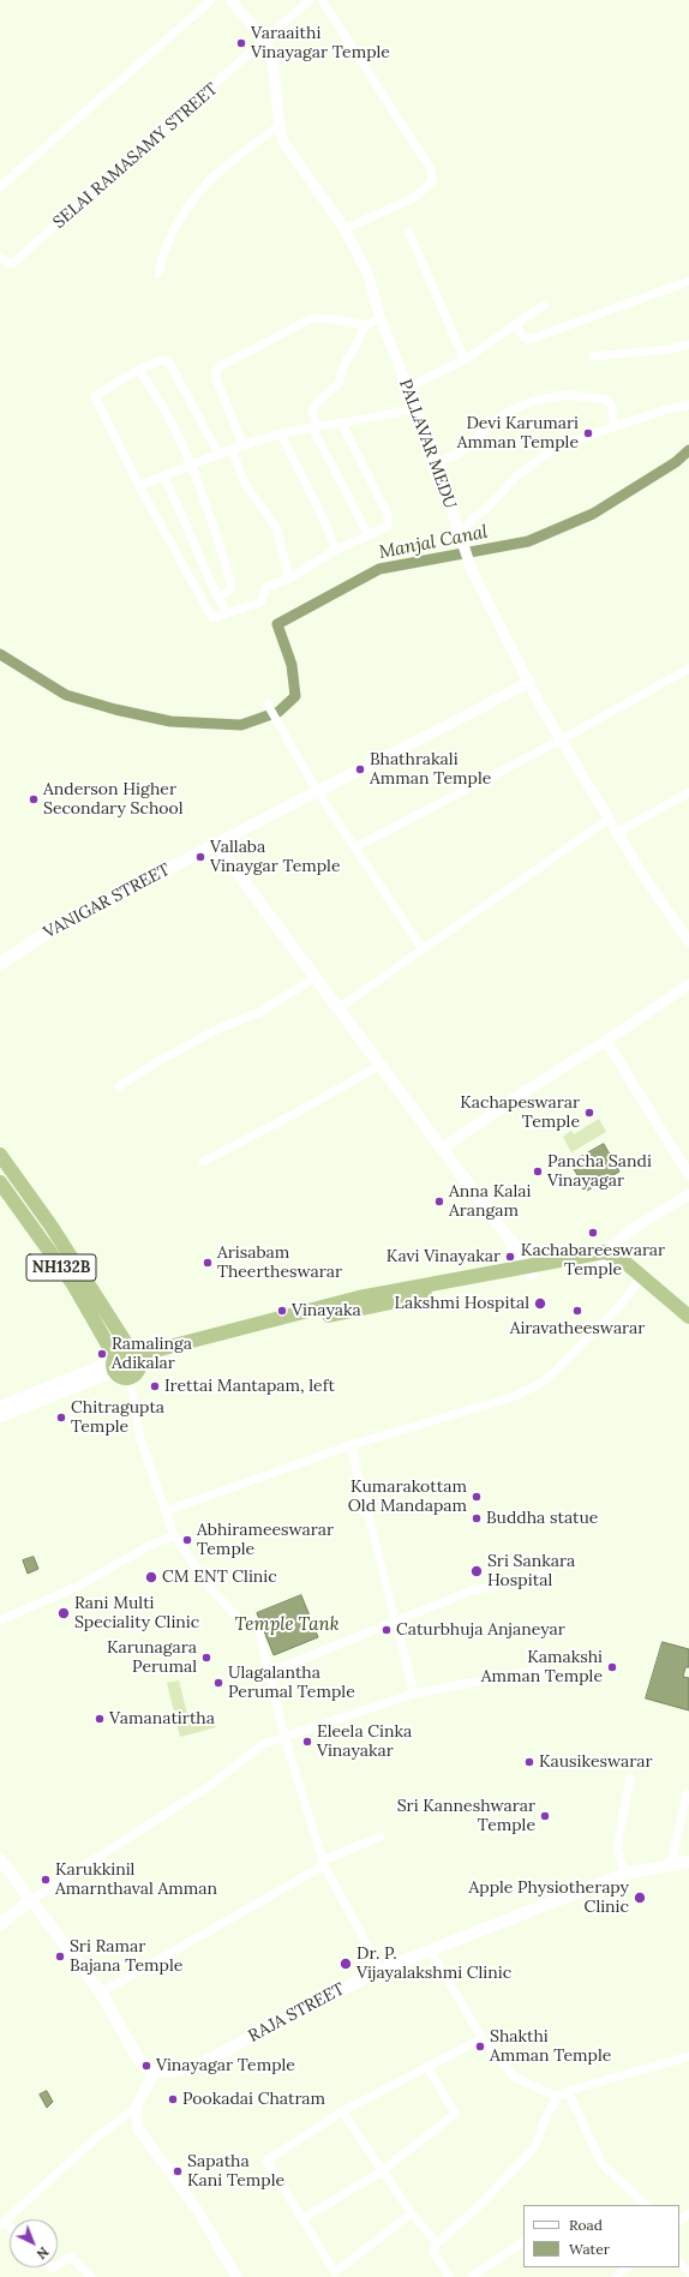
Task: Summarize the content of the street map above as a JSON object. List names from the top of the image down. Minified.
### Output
{"streets":{"highway":["NH132B"],"main road":["VANIGAR STREET","RAJA STREET"],"street":["SELAI RAMASAMY STREET","PALLAVAR MEDU"]},"crossings":[["SELAI RAMASAMY STREET","PALLAVAR MEDU"]],"water":["Manjal Canal","Temple Tank"],"places":["Varaaithi Vinayagar Temple","Devi Karumari Amman Temple","Bhathrakali Amman Temple","Anderson Higher Secondary School","Vallaba Vinaygar Temple","Kachapeswarar Temple","Pancha Sandi Vinayagar","Anna Kalai Arangam","Kachabareeswarar Temple","Kavi Vinayakar","Arisabam Theertheswarar","Lakshmi Hospital","Vinayaka","Airavatheeswarar","Ramalinga Adikalar","Irettai Mantapam, left","Chitragupta Temple","Kumarakottam Old Mandapam","Buddha statue","Abhirameeswarar Temple","Sri Sankara Hospital","CM ENT Clinic","Rani Multi Speciality Clinic","Caturbhuja Anjaneyar","Karunagara Perumal","Kamakshi Amman Temple","Ulagalantha Perumal Temple","Vamanatirtha","Eleela Cinka Vinayakar","Kausikeswarar","Sri Kanneshwarar Temple","Karukkinil Amarnthaval Amman","Apple Physiotherapy Clinic","Sri Ramar Bajana Temple","Dr. P. Vijayalakshmi Clinic","Shakthi Amman Temple","Vinayagar Temple","Pookadai Chatram","Sapatha Kani Temple"],"legend":["Road","Water"],"north":"bottom right"}
